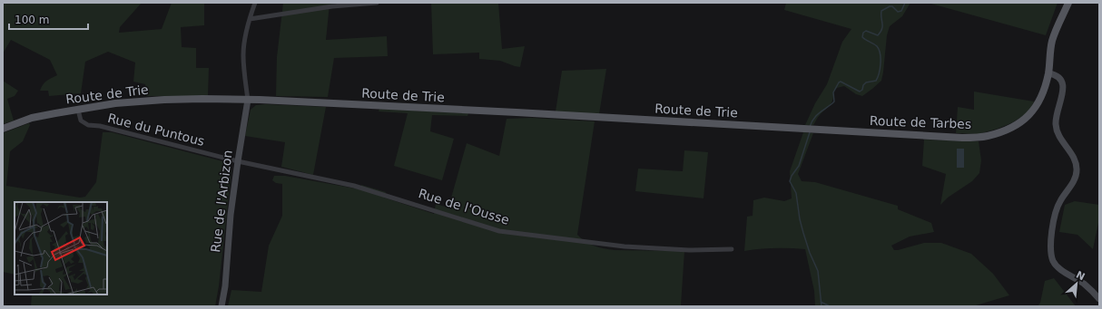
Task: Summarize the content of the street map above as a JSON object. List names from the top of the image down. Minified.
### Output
{"streets":{"main road":["Route de Trie","Route de Tarbes"],"street":["Rue du Puntous","Rue de l'Arbizon","Rue de l'Ousse"]},"crossings":[["Route de Trie","Route de Tarbes"],["Route de Trie","Rue du Puntous"],["Route de Trie","Rue de l'Arbizon"],["Rue du Puntous","Rue de l'Arbizon"],["Rue du Puntous","Rue de l'Ousse"],["Rue de l'Arbizon","Rue de l'Ousse"]],"scale_bar":"100 m","north":"top right"}
